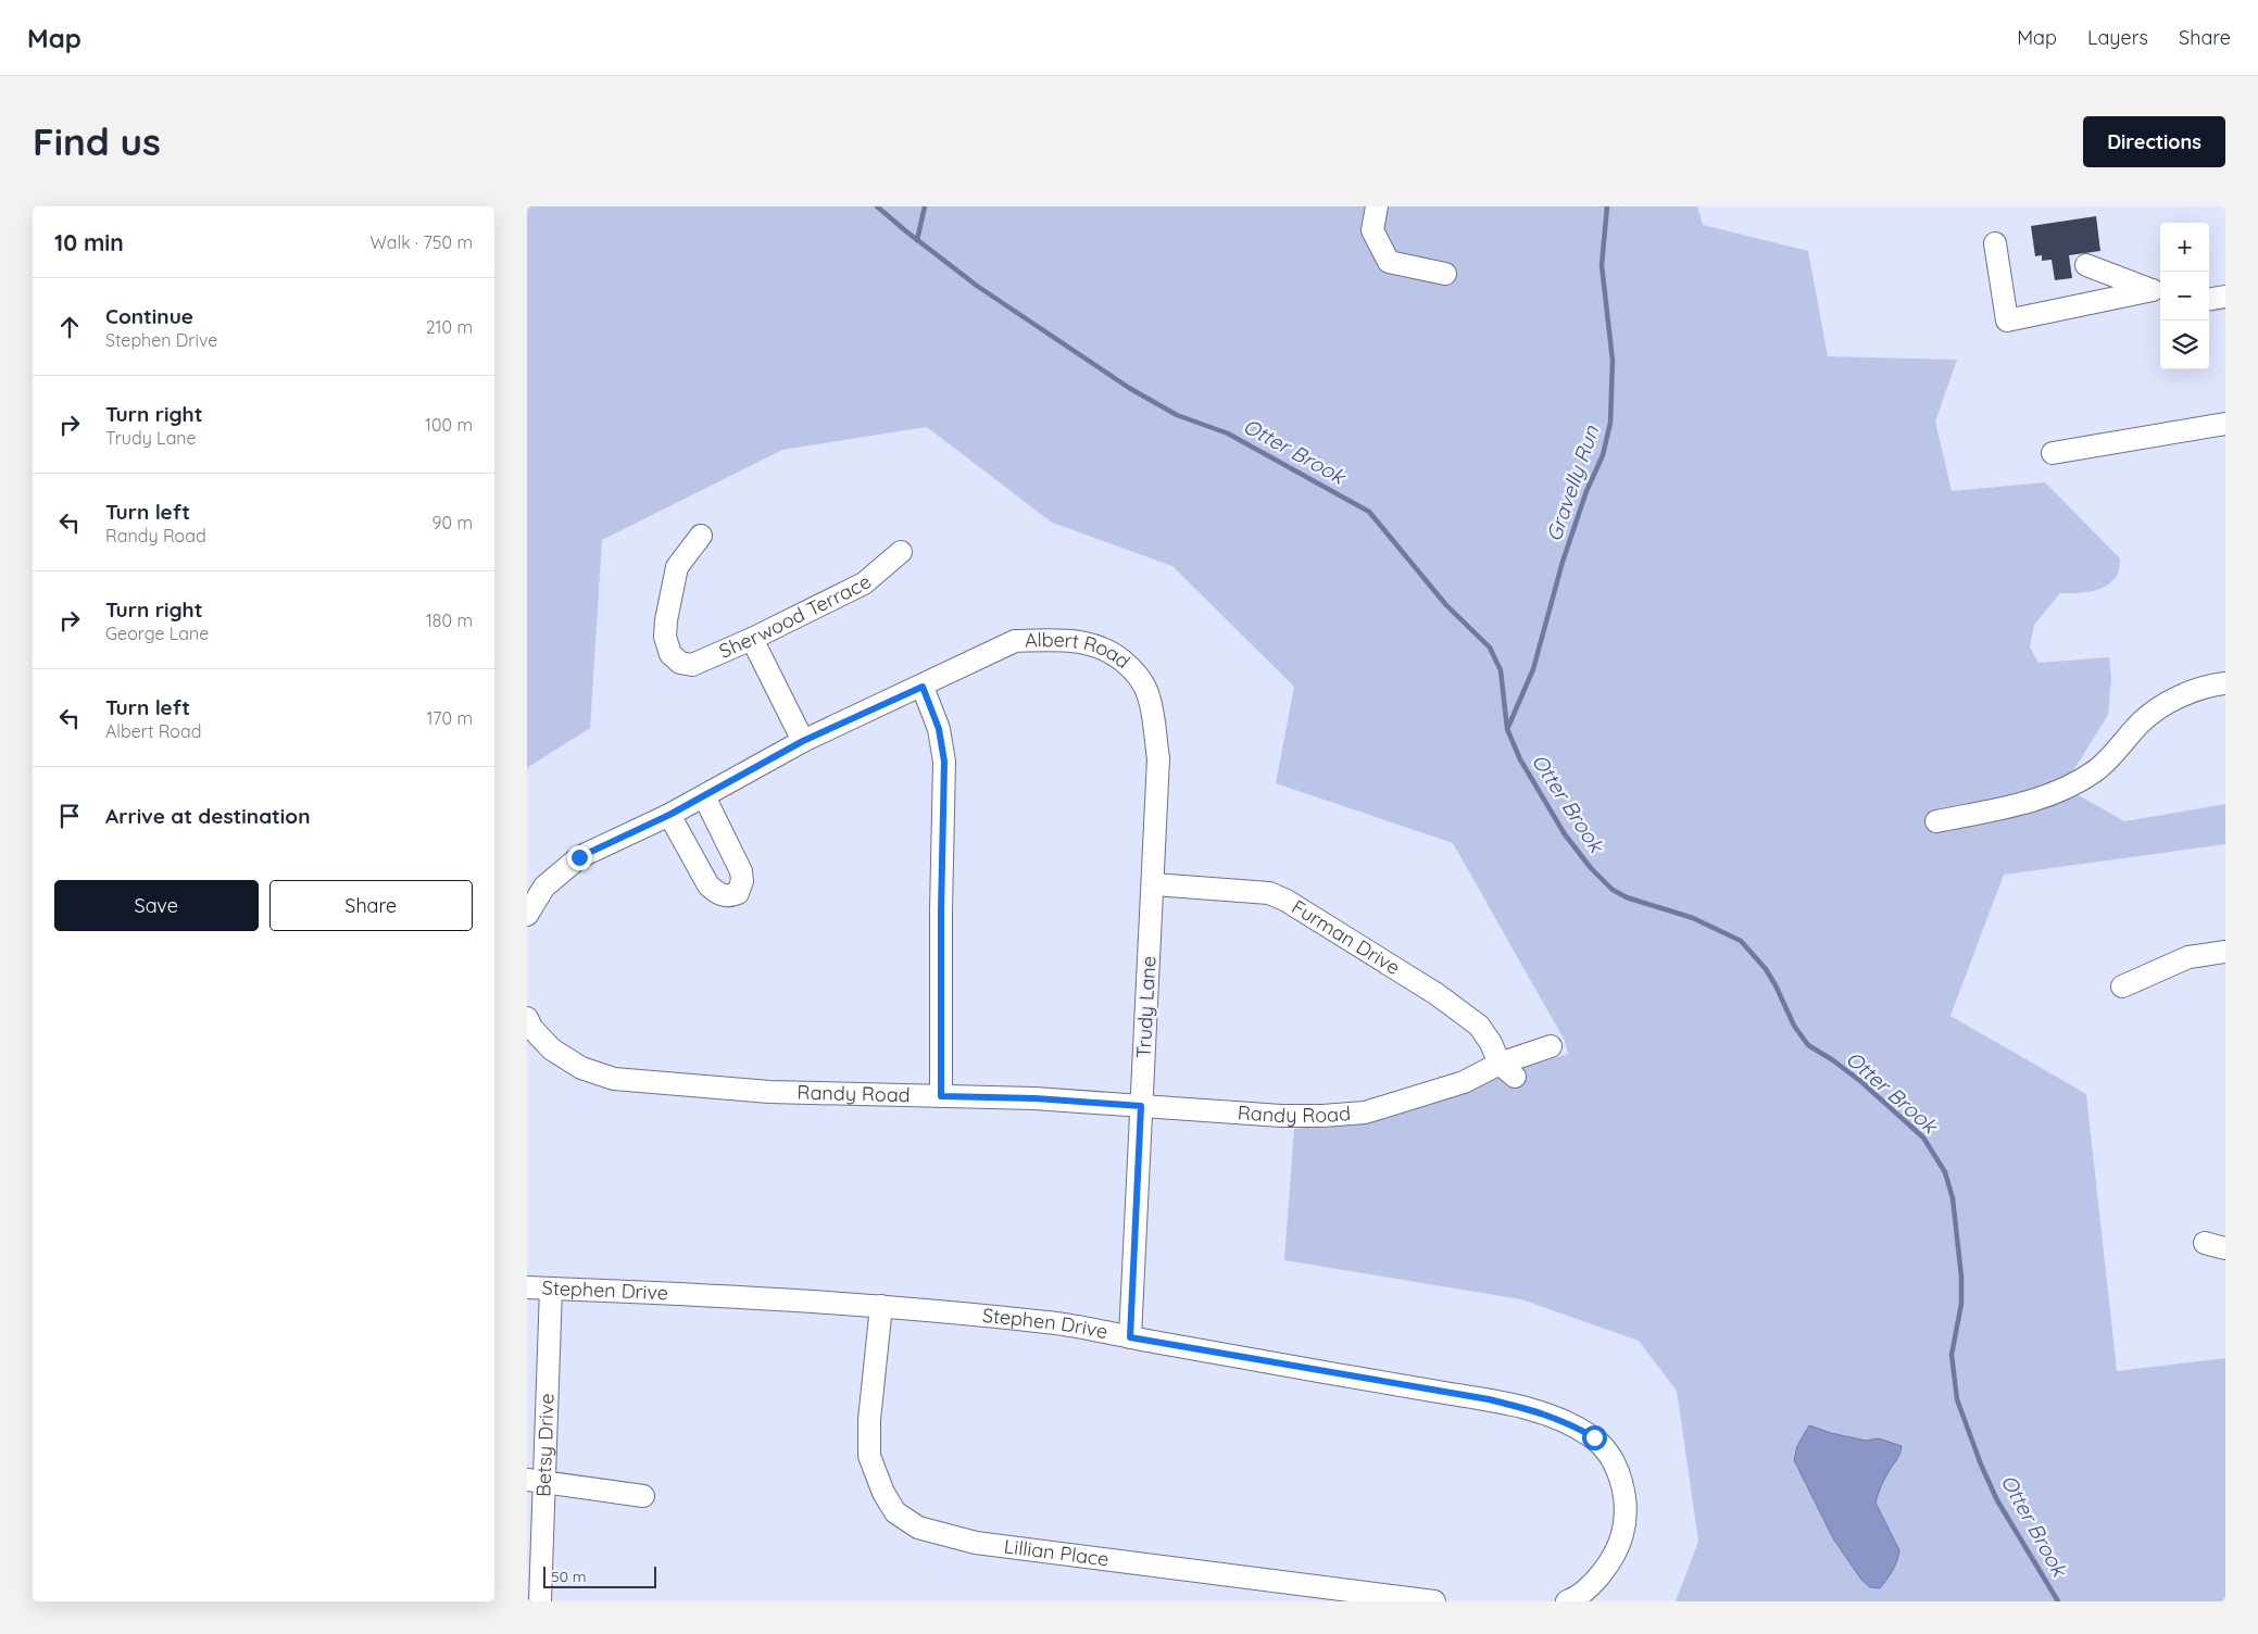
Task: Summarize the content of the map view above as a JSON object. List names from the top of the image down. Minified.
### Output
{"streets":{"street":["Sherwood Terrace","Albert Road","Furman Drive","Trudy Lane","Randy Road","Stephen Drive","Betsy Drive","Lillian Place"]},"crossings":[["Albert Road","Trudy Lane"],["Furman Drive","Trudy Lane"],["Furman Drive","Randy Road"],["Trudy Lane","Randy Road"],["Trudy Lane","Stephen Drive"],["Stephen Drive","Betsy Drive"],["Stephen Drive","Lillian Place"]],"water":["Otter Brook","Gravelly Run"],"scale_bar":"50 m","page":{"header":"Map","nav":["Map","Layers","Share"],"buttons":["Directions",["Save","Share"]],"title":"Find us","heading":["10 min","Walk · 750 m"],"map_buttons":["+","−"],"list":[["Continue","Stephen Drive","210 m"],["Turn right","Trudy Lane","100 m"],["Turn left","Randy Road","90 m"],["Turn right","George Lane","180 m"],["Turn left","Albert Road","170 m"],"Arrive at destination"],"scale":"50 m"}}
